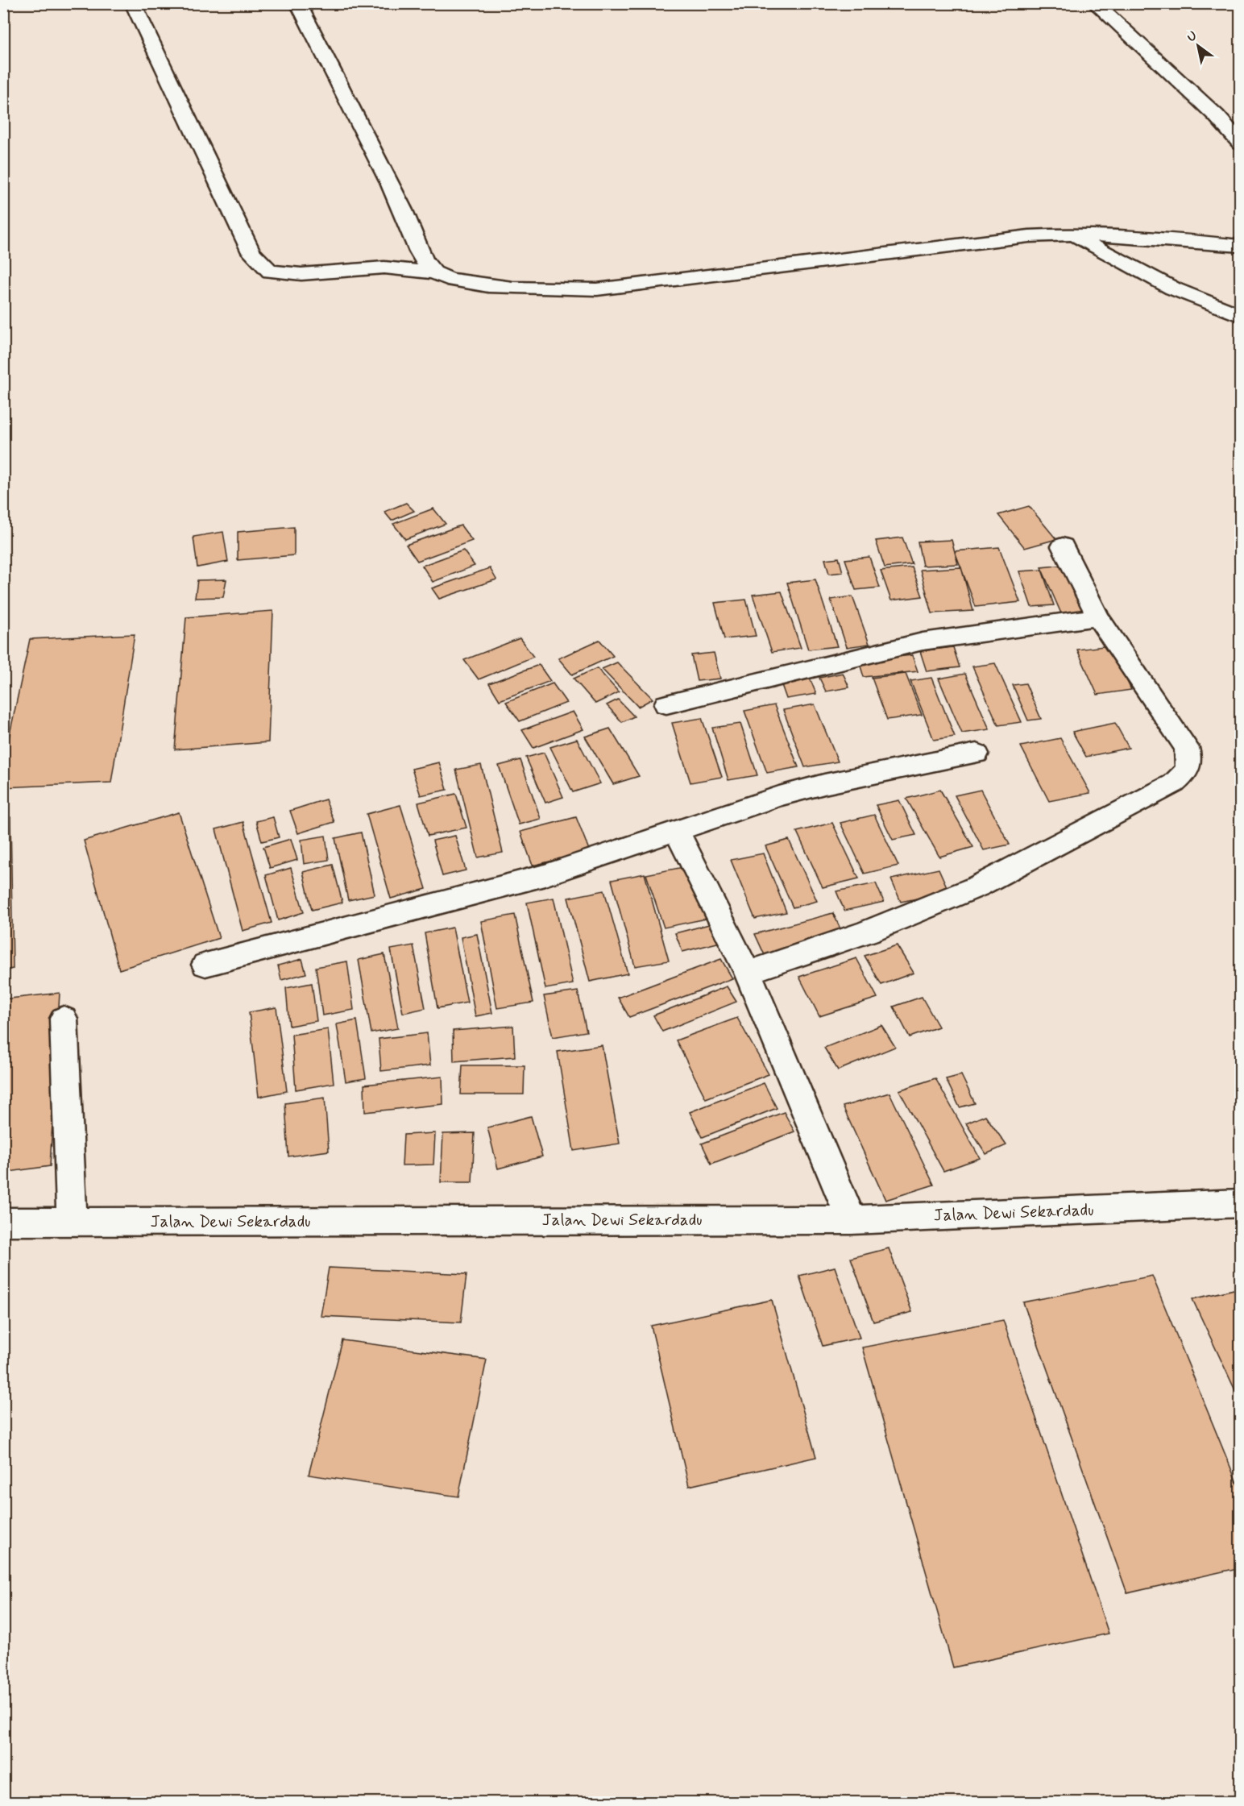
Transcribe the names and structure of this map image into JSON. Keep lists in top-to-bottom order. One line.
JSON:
{"streets":{"street":["Jalan Dewi Sekardadu"]},"north":"top left"}
